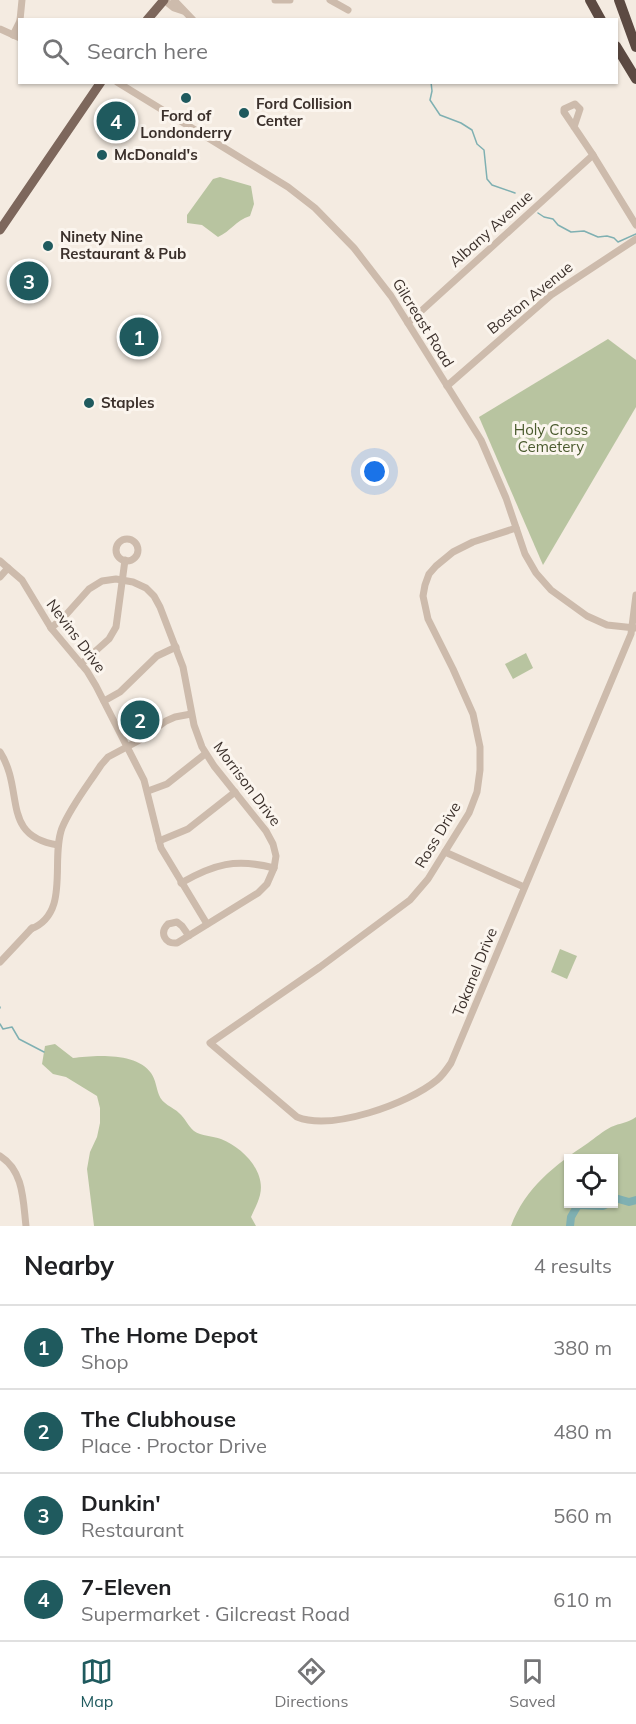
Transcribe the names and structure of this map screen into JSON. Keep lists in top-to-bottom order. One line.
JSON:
{"streets":{"street":["Albany Avenue","Boston Avenue","Gilcreast Road","Nevins Drive","Morrison Drive","Ross Drive","Tokanel Drive"]},"crossings":[["Albany Avenue","Gilcreast Road"],["Boston Avenue","Gilcreast Road"],["Gilcreast Road","Ross Drive"],["Gilcreast Road","Tokanel Drive"],["Ross Drive","Tokanel Drive"]],"parks":["Holy Cross Cemetery"],"places":["Ford of Londonderry","Ford Collision Center","McDonald's","Ninety Nine Restaurant & Pub","Staples"],"page":{"search":"Search here","pins":["4","3","1","2"],"heading":["Nearby","4 results"],"list":[{"mark":"1","name":"The Home Depot","note":"Shop","value":"380 m"},{"mark":"2","name":"The Clubhouse","note":"Place · Proctor Drive","value":"480 m"},{"mark":"3","name":"Dunkin'","note":"Restaurant","value":"560 m"},{"mark":"4","name":"7-Eleven","note":"Supermarket · Gilcreast Road","value":"610 m"}],"nav":["Map","Directions","Saved"]}}
